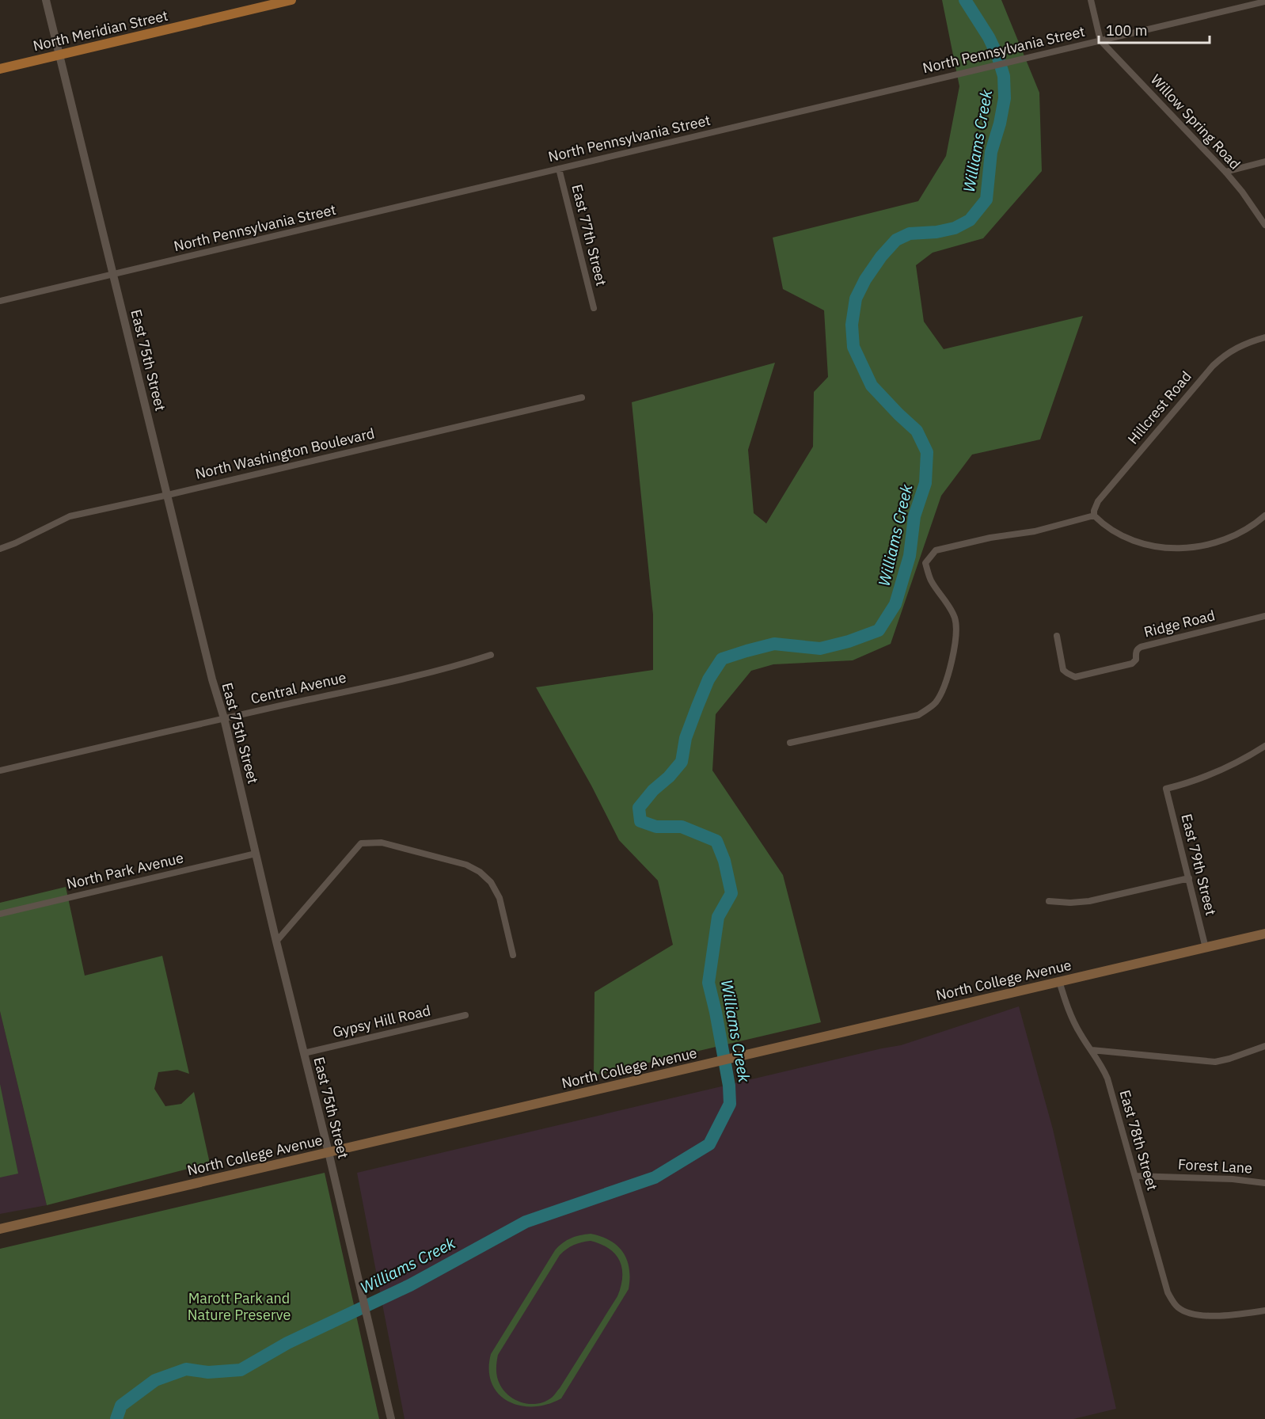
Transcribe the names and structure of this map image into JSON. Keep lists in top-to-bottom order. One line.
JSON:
{"streets":{"main road":["North Meridian Street","North College Avenue"],"street":["North Pennsylvania Street","Willow Spring Road","East 77th Street","East 75th Street","Hillcrest Road","North Washington Boulevard","Ridge Road","Central Avenue","East 79th Street","North Park Avenue","Gypsy Hill Road","East 78th Street","Forest Lane"]},"crossings":[["North Meridian Street","East 75th Street"],["North Pennsylvania Street","Willow Spring Road"],["North Pennsylvania Street","East 77th Street"],["North Pennsylvania Street","East 75th Street"],["East 75th Street","North Washington Boulevard"],["East 75th Street","Central Avenue"],["East 75th Street","North Park Avenue"],["East 75th Street","North College Avenue"],["East 75th Street","Gypsy Hill Road"],["East 79th Street","North College Avenue"],["North College Avenue","East 78th Street"],["East 78th Street","Forest Lane"]],"water":["Williams Creek"],"parks":["Marott Park and Nature Preserve"],"scale_bar":"100 m"}
